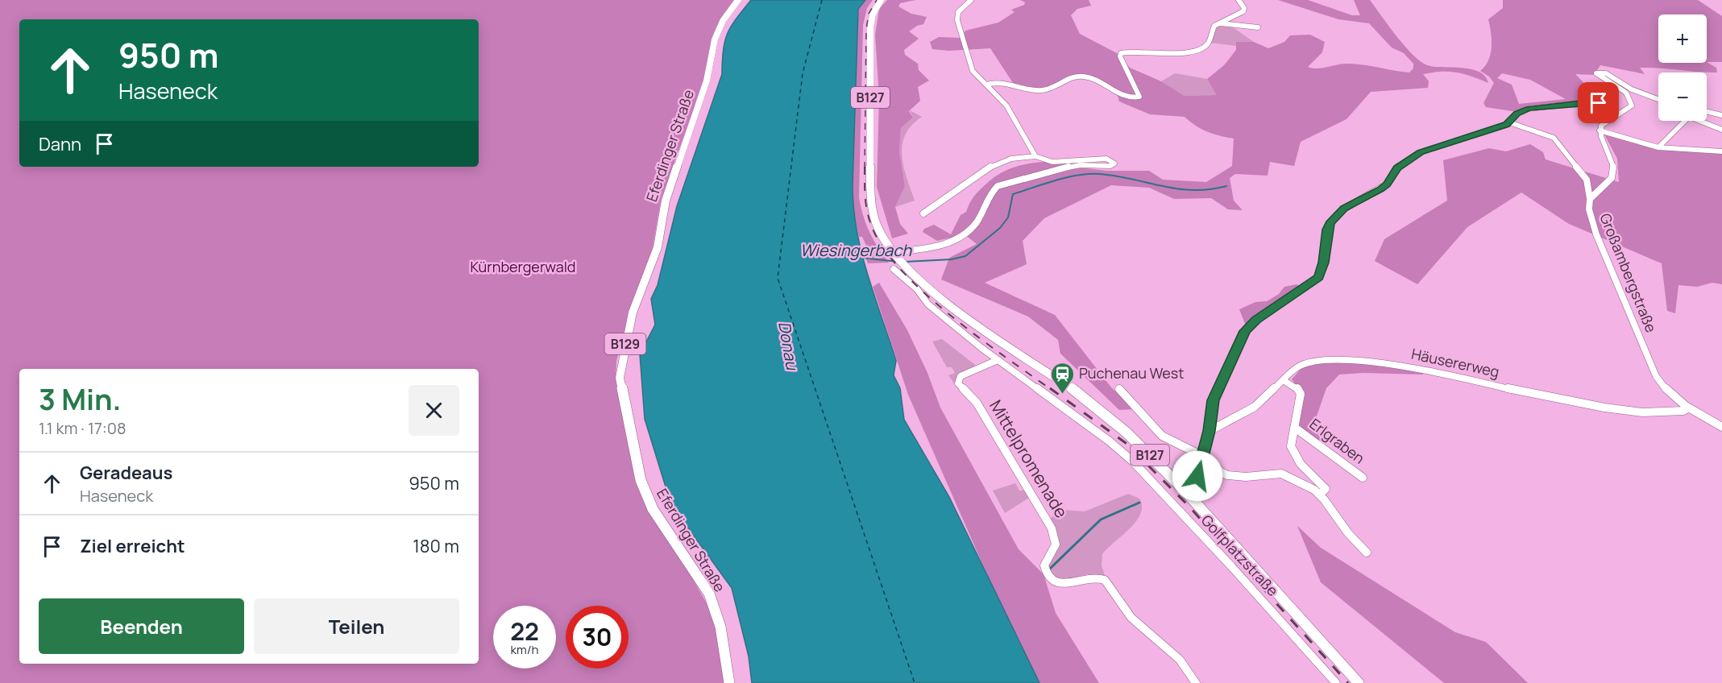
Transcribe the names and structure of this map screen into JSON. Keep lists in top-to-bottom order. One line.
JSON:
{"streets":{"main road":["B127","Eferdinger Straße","B129"],"street":["Großambergstraße","Häusererweg","Erlgraben","Mittelpromenade","Golfplatzstraße"]},"crossings":[["Großambergstraße","Häusererweg"],["Häusererweg","Erlgraben"],["Mittelpromenade","Golfplatzstraße"]],"water":["Wiesingerbach","Donau"],"parks":["Kürnbergerwald"],"places":{"station":["Puchenau West"]},"page":{"map_buttons":["+","−"],"turn":["950 m","Haseneck"],"then":"Dann","heading":["3 Min.","1.1 km · 17:08"],"list":[{"name":"Geradeaus","note":"Haseneck","value":"950 m"},{"name":"Ziel erreicht","value":"180 m"}],"buttons":["Beenden","Teilen"],"speed":"22 km/h","limit":"30"}}
